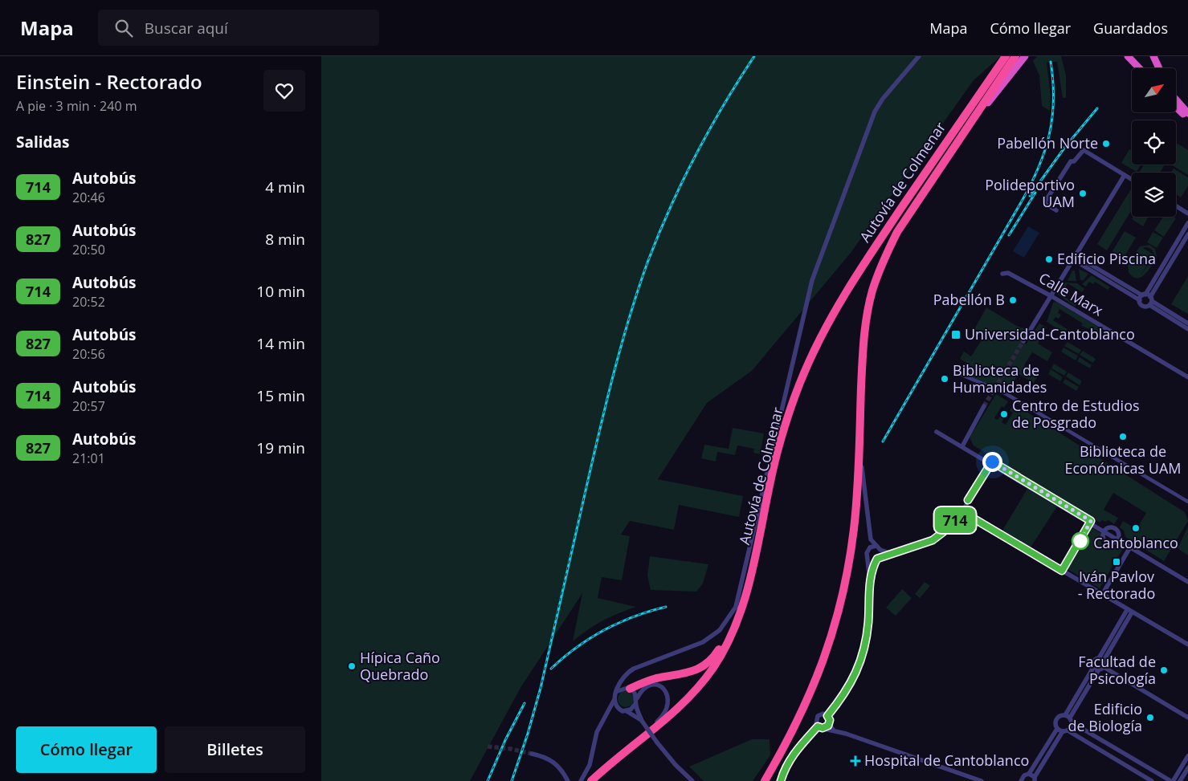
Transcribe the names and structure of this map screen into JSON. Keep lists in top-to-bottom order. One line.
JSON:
{"streets":{"highway":["Autovía de Colmenar"],"street":["Calle Marx"]},"places":{"other":["Pabellón Norte","Polideportivo UAM","Edificio Piscina","Pabellón B","Biblioteca de Humanidades","Centro de Estudios de Posgrado","Biblioteca de Económicas UAM","Cantoblanco","Hípica Caño Quebrado","Facultad de Psicología","Edificio de Biología"],"transit":["Universidad-Cantoblanco","Iván Pavlov - Rectorado"],"health":["Hospital de Cantoblanco"]},"lines":["bus line 714"],"north":"top right","page":{"header":"Mapa","search":"Buscar aquí","nav":["Mapa","Cómo llegar","Guardados"],"heading":[["Einstein - Rectorado","A pie · 3 min · 240 m"],"Salidas"],"on_map":"714","list":[{"mark":"714","name":"Autobús","note":"20:46","value":"4 min"},{"mark":"827","name":"Autobús","note":"20:50","value":"8 min"},{"mark":"714","name":"Autobús","note":"20:52","value":"10 min"},{"mark":"827","name":"Autobús","note":"20:56","value":"14 min"},{"mark":"714","name":"Autobús","note":"20:57","value":"15 min"},{"mark":"827","name":"Autobús","note":"21:01","value":"19 min"}],"buttons":["Cómo llegar","Billetes"]}}
